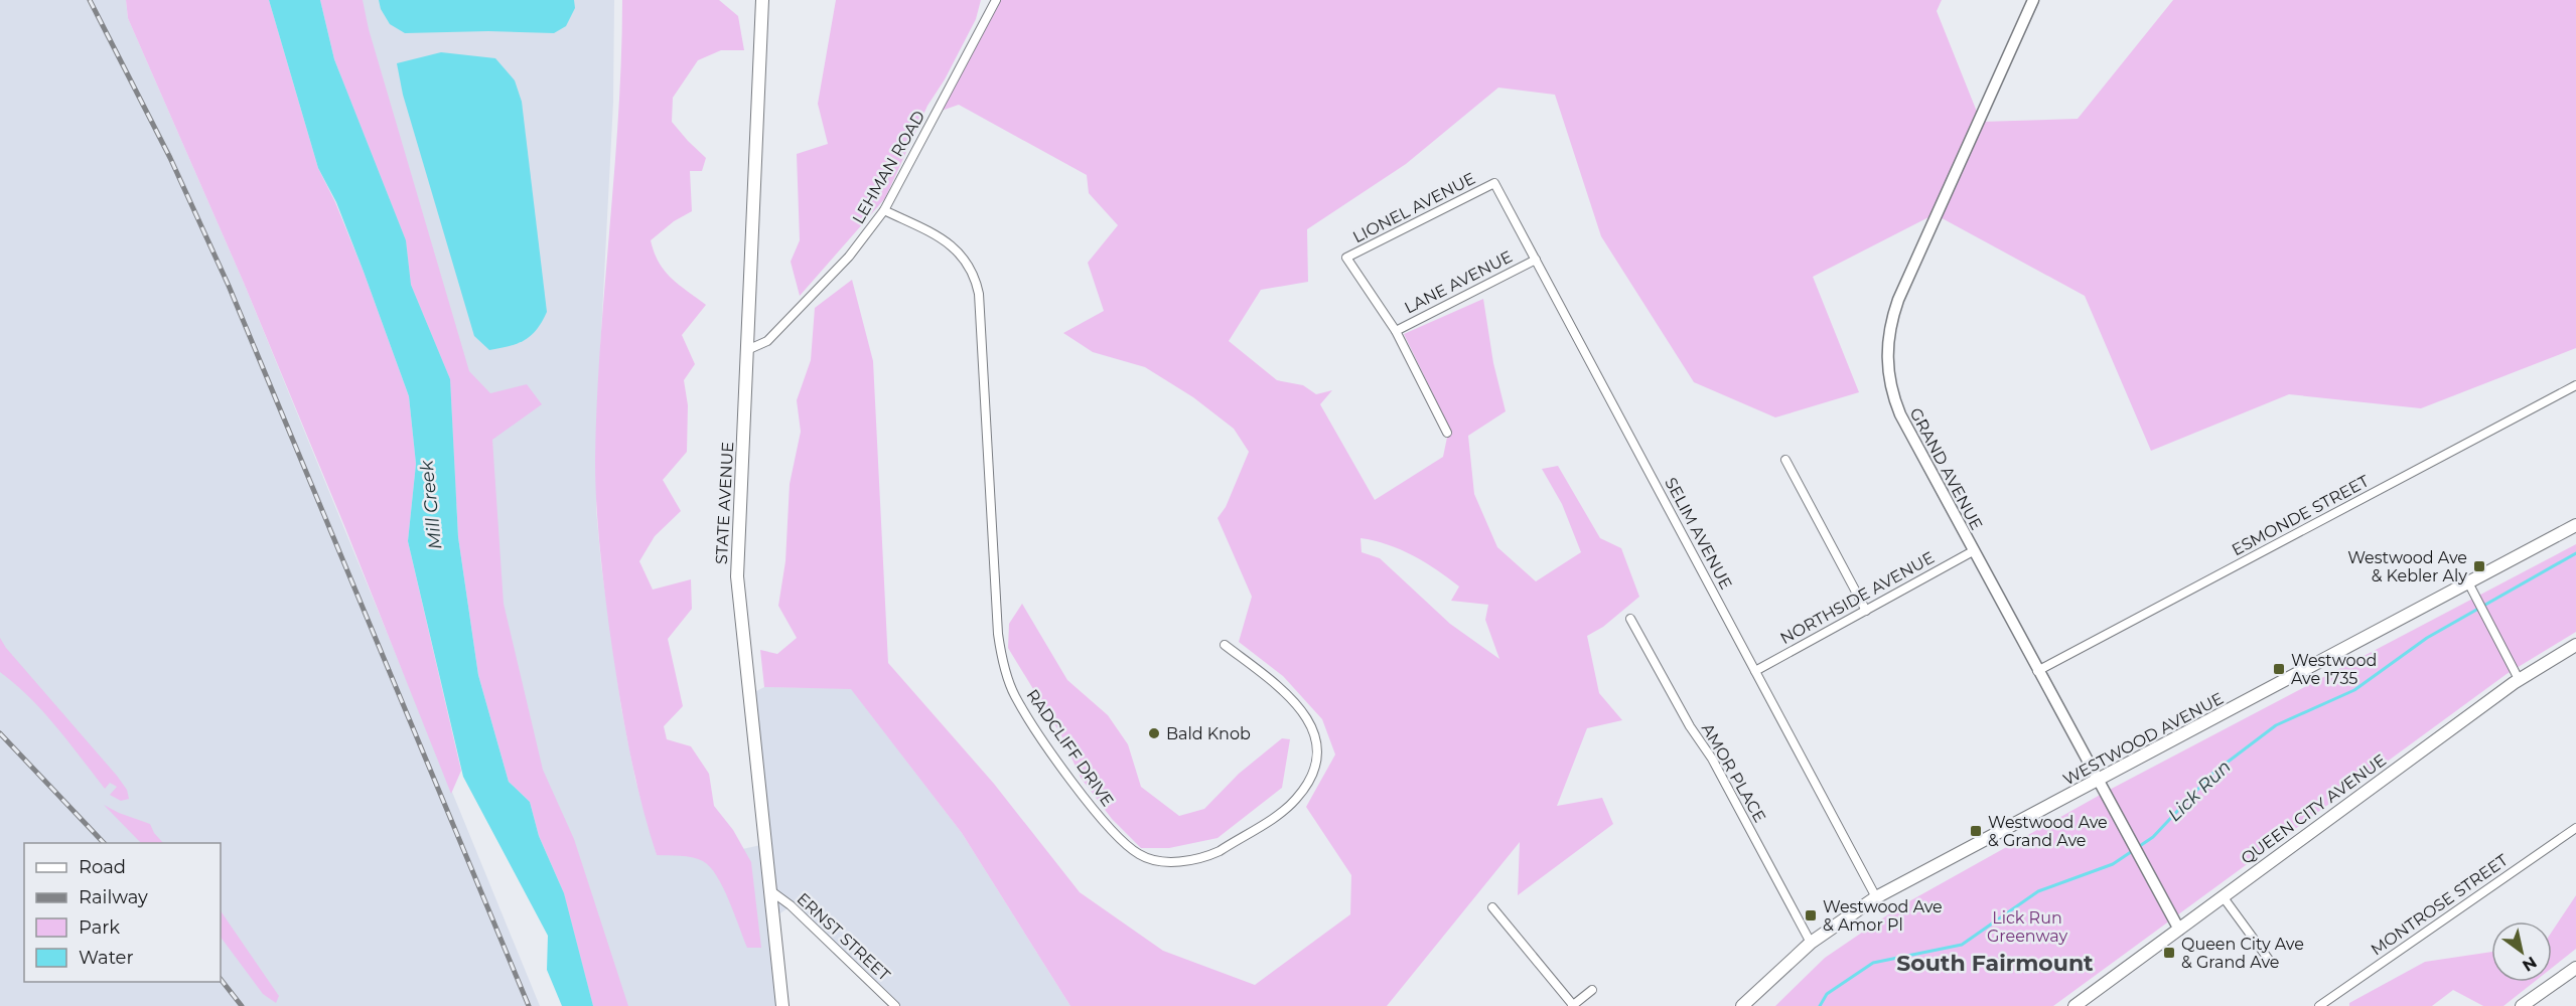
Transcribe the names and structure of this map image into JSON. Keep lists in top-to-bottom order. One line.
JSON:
{"streets":{"main road":["STATE AVENUE","WESTWOOD AVENUE","QUEEN CITY AVENUE"],"street":["LEHMAN ROAD","LIONEL AVENUE","LANE AVENUE","GRAND AVENUE","ESMONDE STREET","SELIM AVENUE","NORTHSIDE AVENUE","RADCLIFF DRIVE","AMOR PLACE","MONTROSE STREET","ERNST STREET"]},"crossings":[["LEHMAN ROAD","STATE AVENUE"],["LEHMAN ROAD","RADCLIFF DRIVE"],["LIONEL AVENUE","LANE AVENUE"],["LIONEL AVENUE","SELIM AVENUE"],["LANE AVENUE","SELIM AVENUE"],["GRAND AVENUE","ESMONDE STREET"],["GRAND AVENUE","NORTHSIDE AVENUE"],["GRAND AVENUE","WESTWOOD AVENUE"],["GRAND AVENUE","QUEEN CITY AVENUE"],["STATE AVENUE","ERNST STREET"],["SELIM AVENUE","NORTHSIDE AVENUE"],["SELIM AVENUE","WESTWOOD AVENUE"],["WESTWOOD AVENUE","AMOR PLACE"]],"districts":["South Fairmount"],"water":["Mill Creek","Lick Run"],"parks":["Lick Run Greenway"],"places":{"transit":["Westwood Ave & Kebler Aly","Westwood Ave 1735","Westwood Ave & Grand Ave","Westwood Ave & Amor Pl","Queen City Ave & Grand Ave"],"other":["Bald Knob"]},"legend":["Road","Railway","Park","Water"],"north":"bottom right"}
